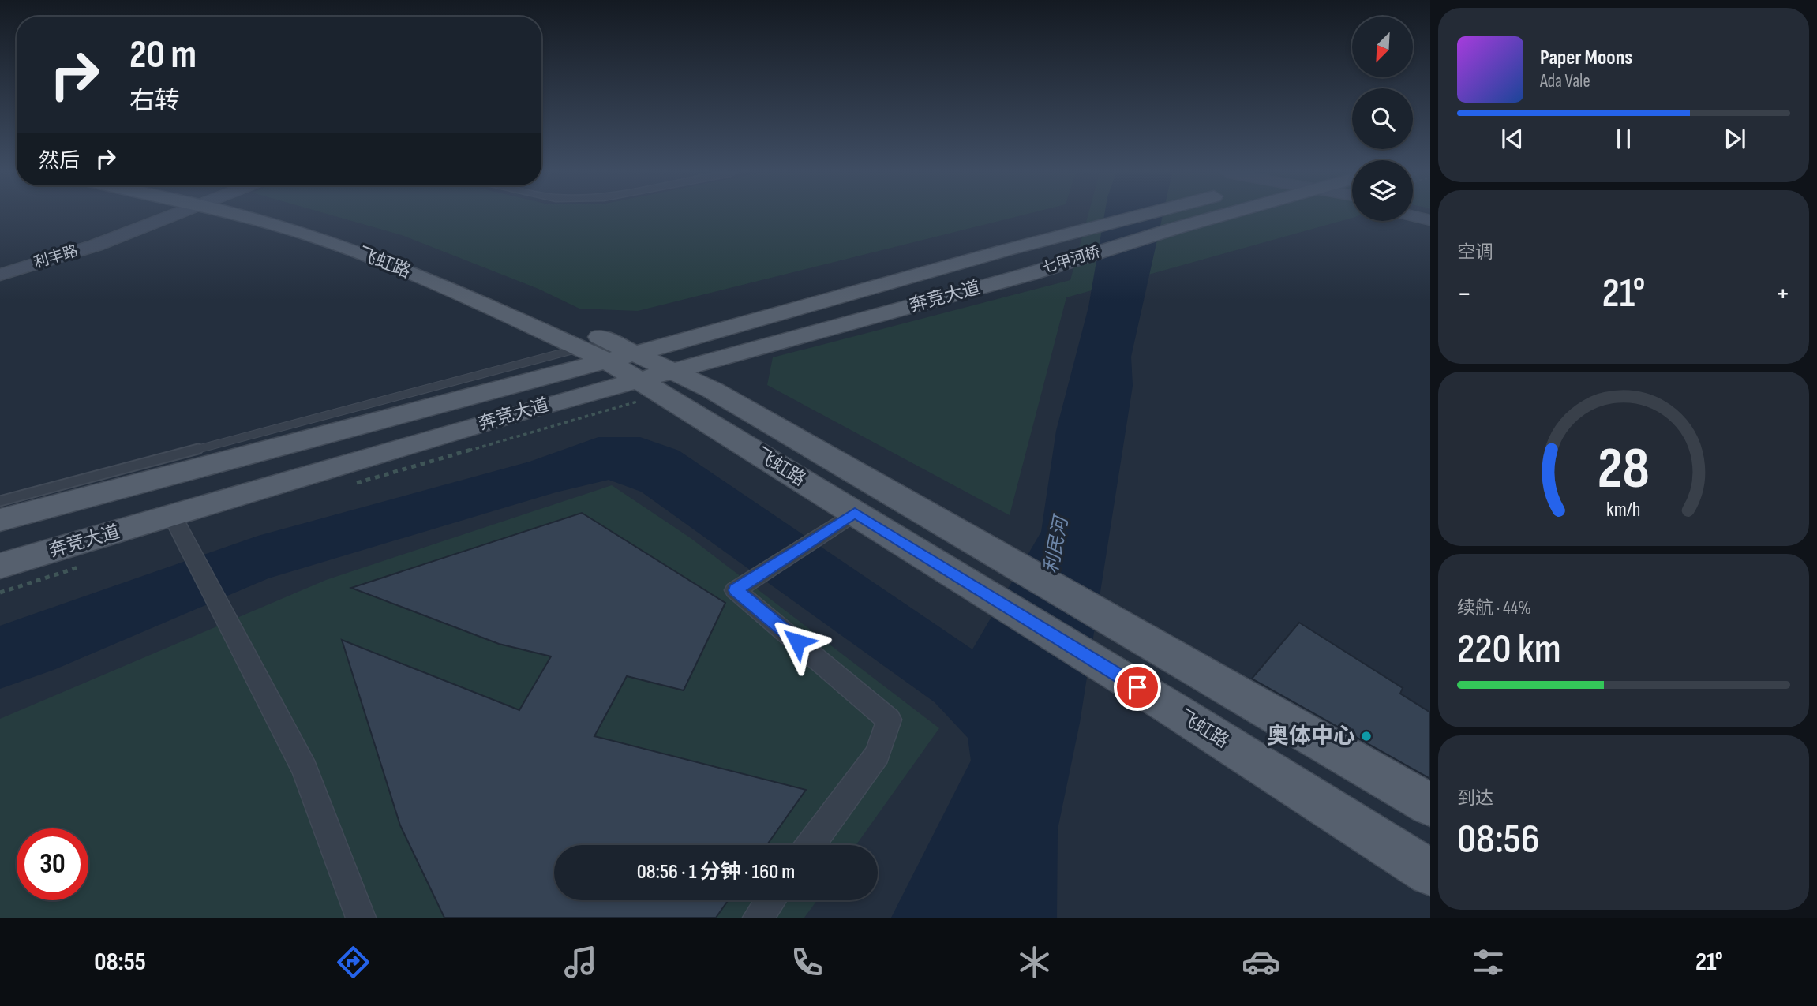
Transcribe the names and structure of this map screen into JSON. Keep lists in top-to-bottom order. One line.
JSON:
{"streets":{"main road":["七甲河桥","飞虹路","奔竞大道"],"street":["利丰路"]},"crossings":[["七甲河桥","奔竞大道"],["飞虹路","奔竞大道"]],"water":["利民河"],"places":["奥体中心"],"north":"bottom left","page":{"turn":["20 m","右转"],"song":["Paper Moons","Ada Vale"],"then":"然后","tile":["空调",["续航 · 44%","220 km"],["到达","08:56"]],"heat":["−","21°","+"],"limit":"30","trip":"08:56 · 1 分钟 · 160 m","tabs":["08:55","21°"],"gauge":["28","km/h"]}}
